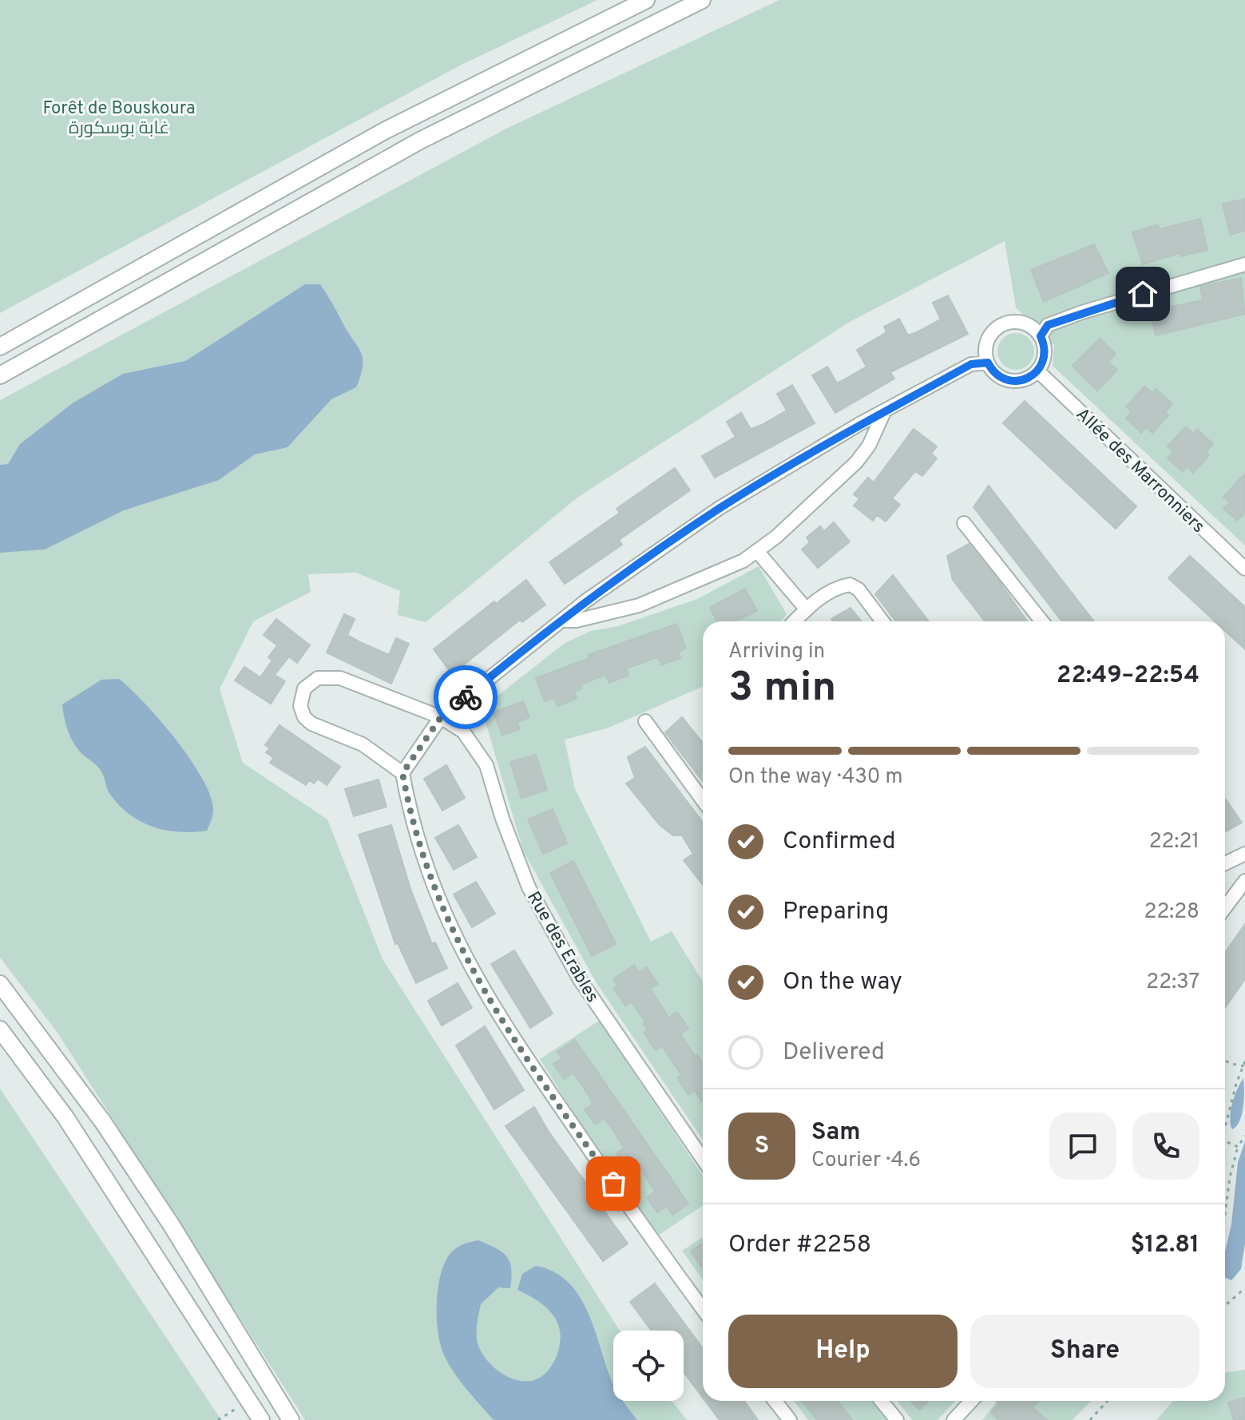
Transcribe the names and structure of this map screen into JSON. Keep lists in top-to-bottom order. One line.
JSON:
{"streets":{"street":["Allée des Marronniers","Rue des Erables"]},"parks":["Forêt de Bouskoura غابة بوسكورة"],"page":{"heading":["3 min","Arriving in","22:49–22:54"],"panel":["Sam","Courier · 4.6","Order #2258","$12.81"],"bar":"On the way · 430 m","list":[["Confirmed","22:21"],["Preparing","22:28"],["On the way","22:37"],"Delivered"],"round":"S","buttons":["Help","Share"]}}
